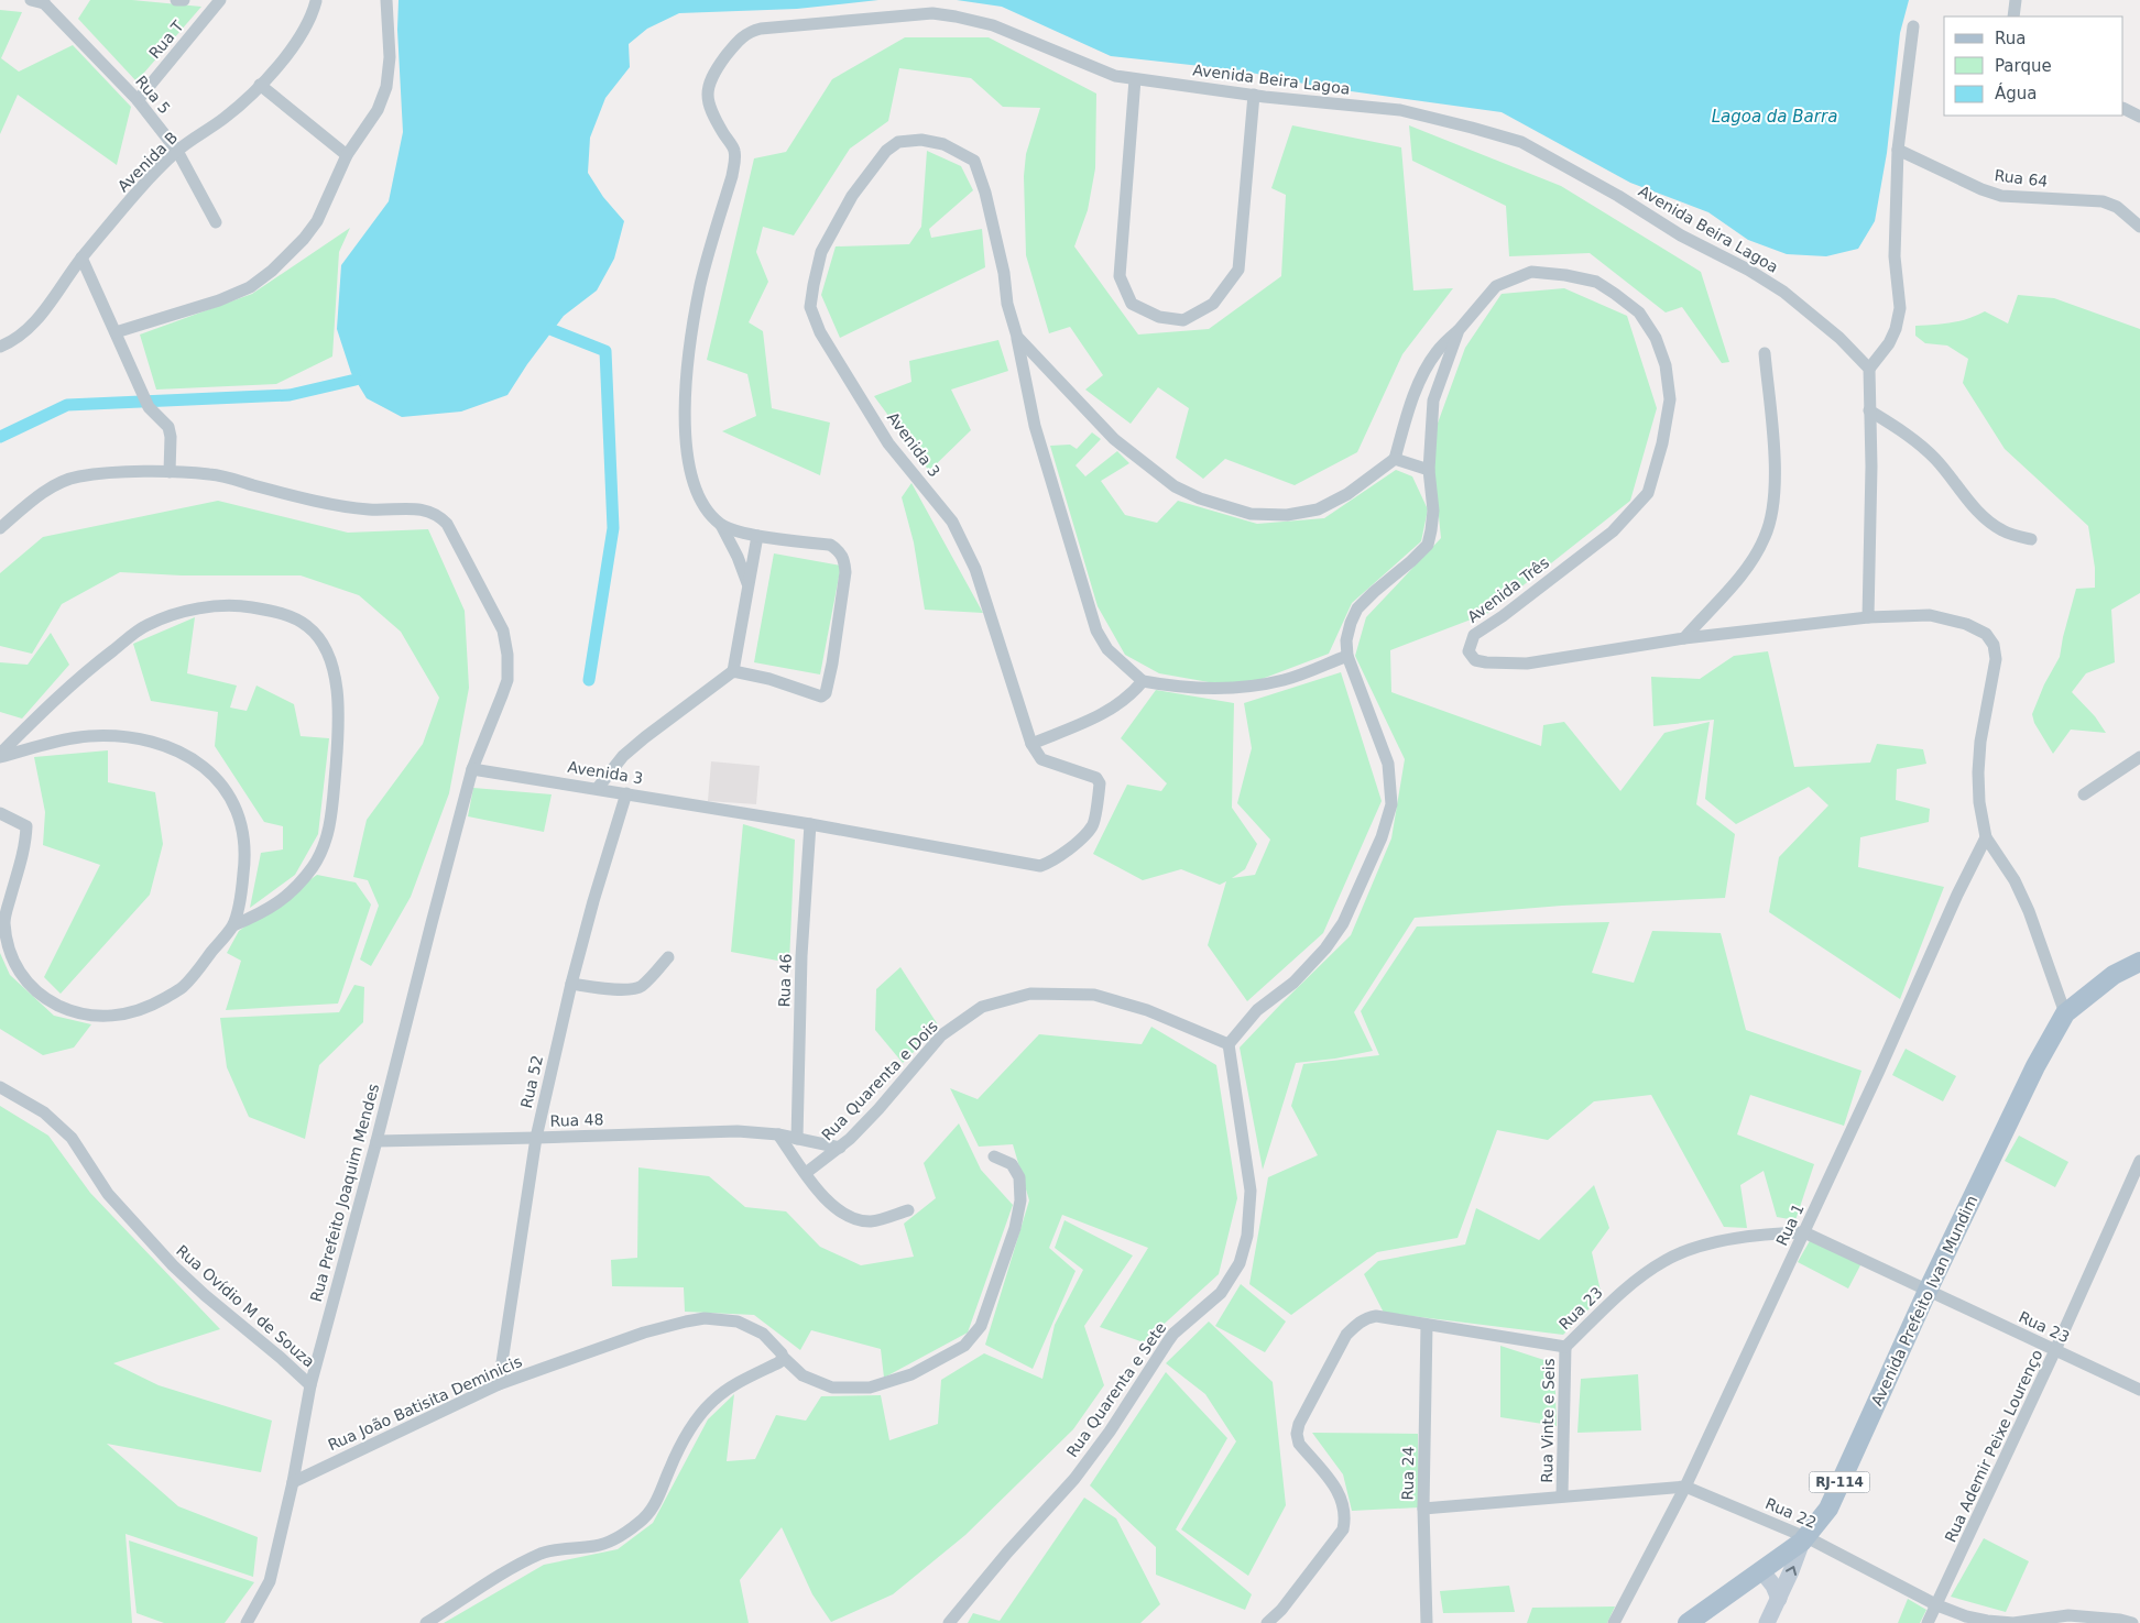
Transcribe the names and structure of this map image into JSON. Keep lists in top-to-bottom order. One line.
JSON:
{"streets":{"main road":["Avenida Prefeito Ivan Mundim","RJ-114"],"street":["Rua T","Avenida Beira Lagoa","Rua 5","Avenida B","Rua 64","Avenida 3","Avenida Três","Rua 46","Rua Quarenta e Dois","Rua 52","Rua 48","Rua Prefeito Joaquim Mendes","Rua 1","Rua Ovídio M de Souza","Rua 23","Rua Quarenta e Sete","Rua João Batisita Deminicis","Rua Vinte e Seis","Rua Ademir Peixe Lourenço","Rua 24","Rua 22"]},"crossings":[["Rua T","Rua 5"],["Rua 5","Avenida B"],["Avenida 3","Rua 46"],["Avenida 3","Rua 52"],["Avenida 3","Rua Prefeito Joaquim Mendes"],["Rua 46","Rua 48"],["Rua Quarenta e Dois","Rua 48"],["Rua Quarenta e Dois","Rua Quarenta e Sete"],["Rua 52","Rua 48"],["Rua 52","Rua João Batisita Deminicis"],["Rua 48","Rua Prefeito Joaquim Mendes"],["Rua Prefeito Joaquim Mendes","Rua Ovídio M de Souza"],["Rua Prefeito Joaquim Mendes","Rua João Batisita Deminicis"],["Rua 1","Rua 23"],["Rua 1","Rua 22"],["Avenida Prefeito Ivan Mundim","Rua 23"],["Avenida Prefeito Ivan Mundim","Rua 22"],["Rua 23","Rua Vinte e Seis"],["Rua 23","Rua Ademir Peixe Lourenço"],["Rua 23","Rua 24"],["Rua Vinte e Seis","Rua 22"],["Rua Ademir Peixe Lourenço","Rua 22"],["Rua 24","Rua 22"]],"water":["Lagoa da Barra"],"legend":["Rua","Parque","Água"]}
